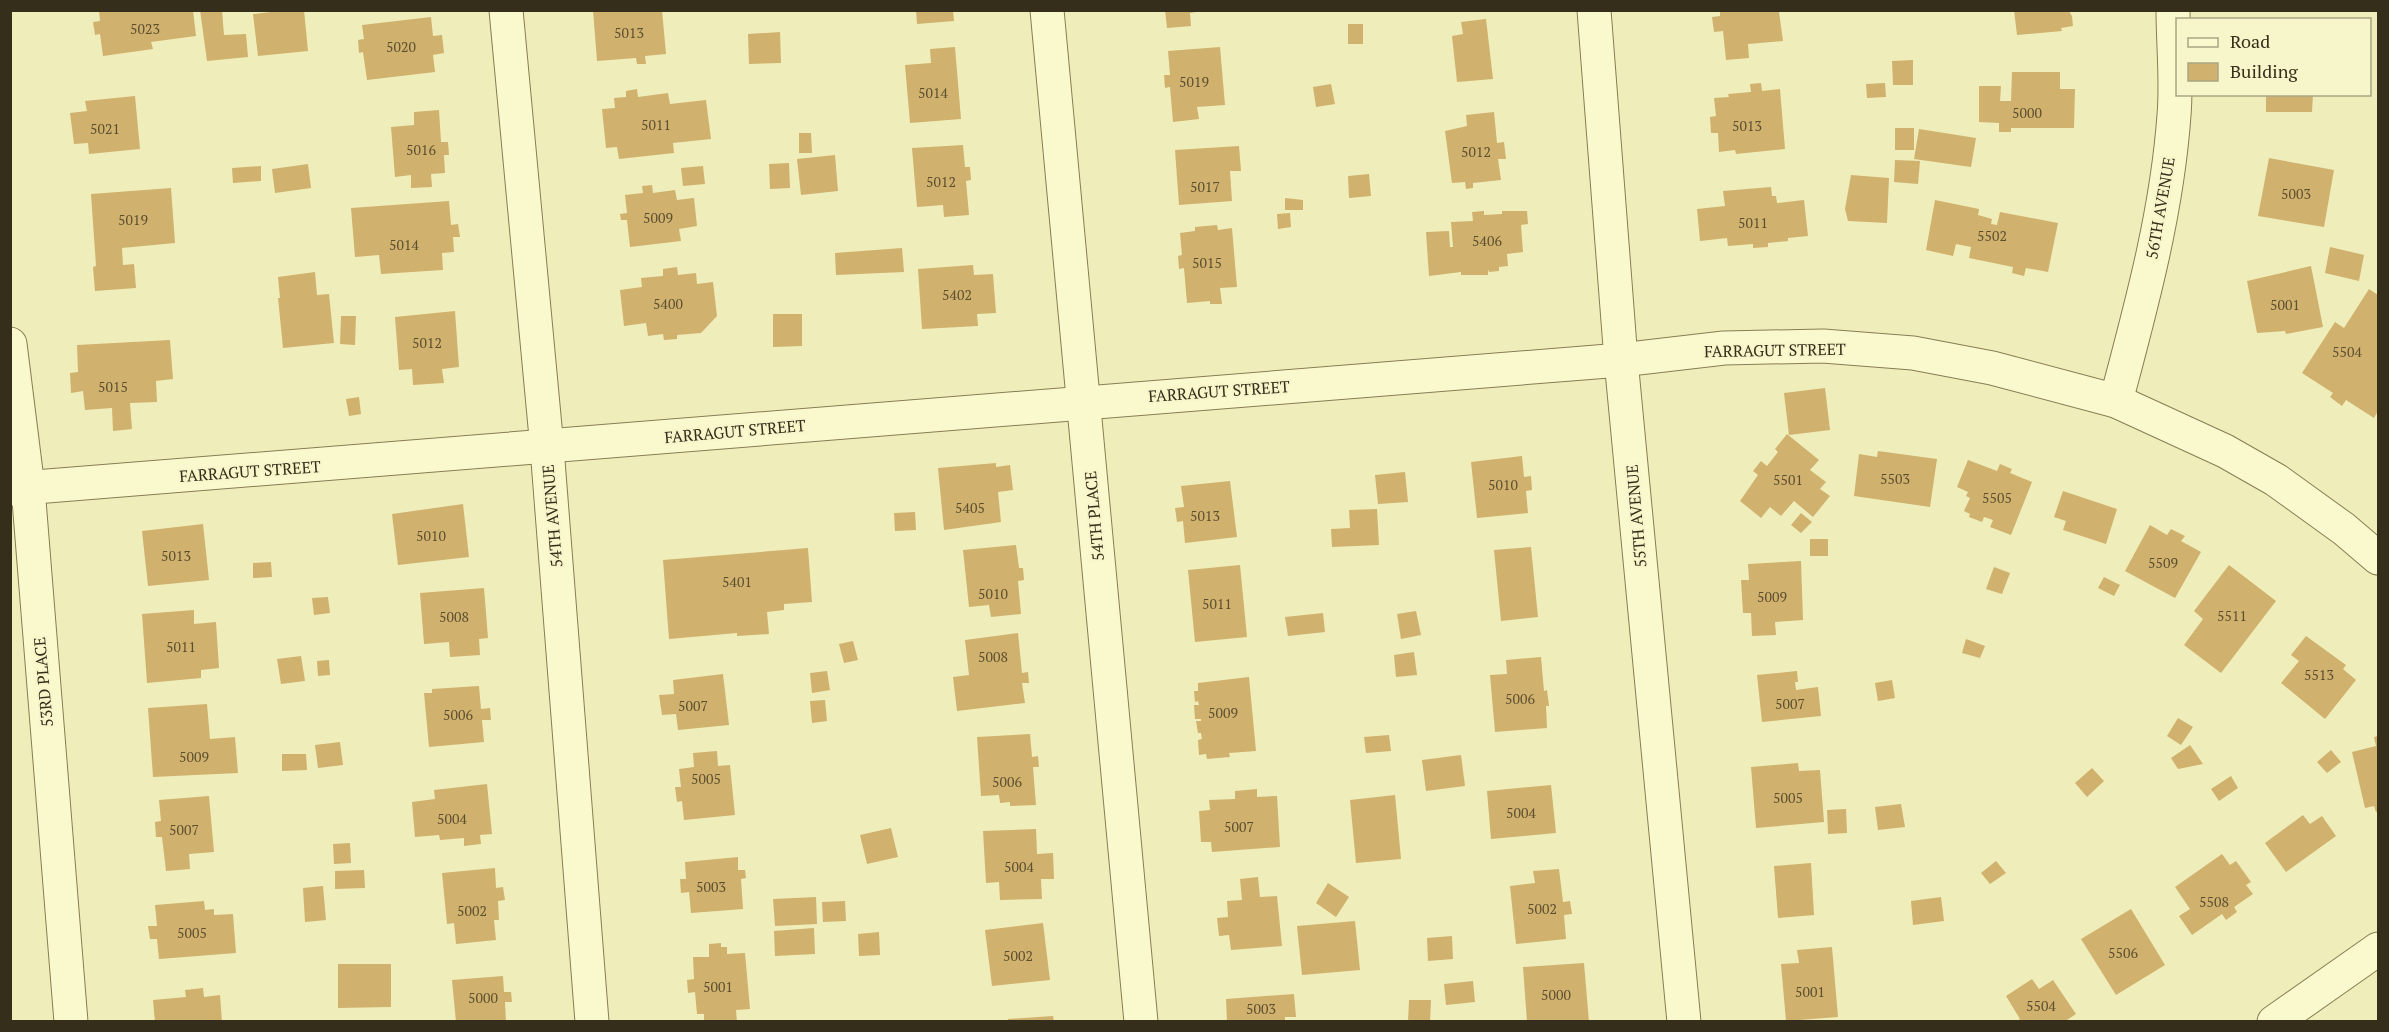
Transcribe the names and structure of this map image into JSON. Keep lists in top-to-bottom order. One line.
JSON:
{"streets":{"street":["56TH AVENUE","FARRAGUT STREET","54TH AVENUE","54TH PLACE","55TH AVENUE","53RD PLACE"]},"crossings":[["56TH AVENUE","FARRAGUT STREET"],["FARRAGUT STREET","54TH AVENUE"],["FARRAGUT STREET","54TH PLACE"],["FARRAGUT STREET","55TH AVENUE"],["FARRAGUT STREET","53RD PLACE"]],"house_numbers":["5023","5013","5020","5019","5014","5000","5011","5013","5021","5016","5012","5012","5017","5003","5009","5019","5011","5502","5406","5014","5015","5402","5400","5001","5012","5504","5015","5503","5501","5010","5505","5405","5013","5010","5013","5509","5401","5010","5009","5011","5511","5008","5011","5008","5513","5006","5007","5007","5009","5006","5009","5005","5006","5005","5004","5004","5007","5007","5004","5003","5508","5002","5002","5005","5506","5002","5001","5001","5000","5000","5504","5003"],"legend":["Road","Building"]}
